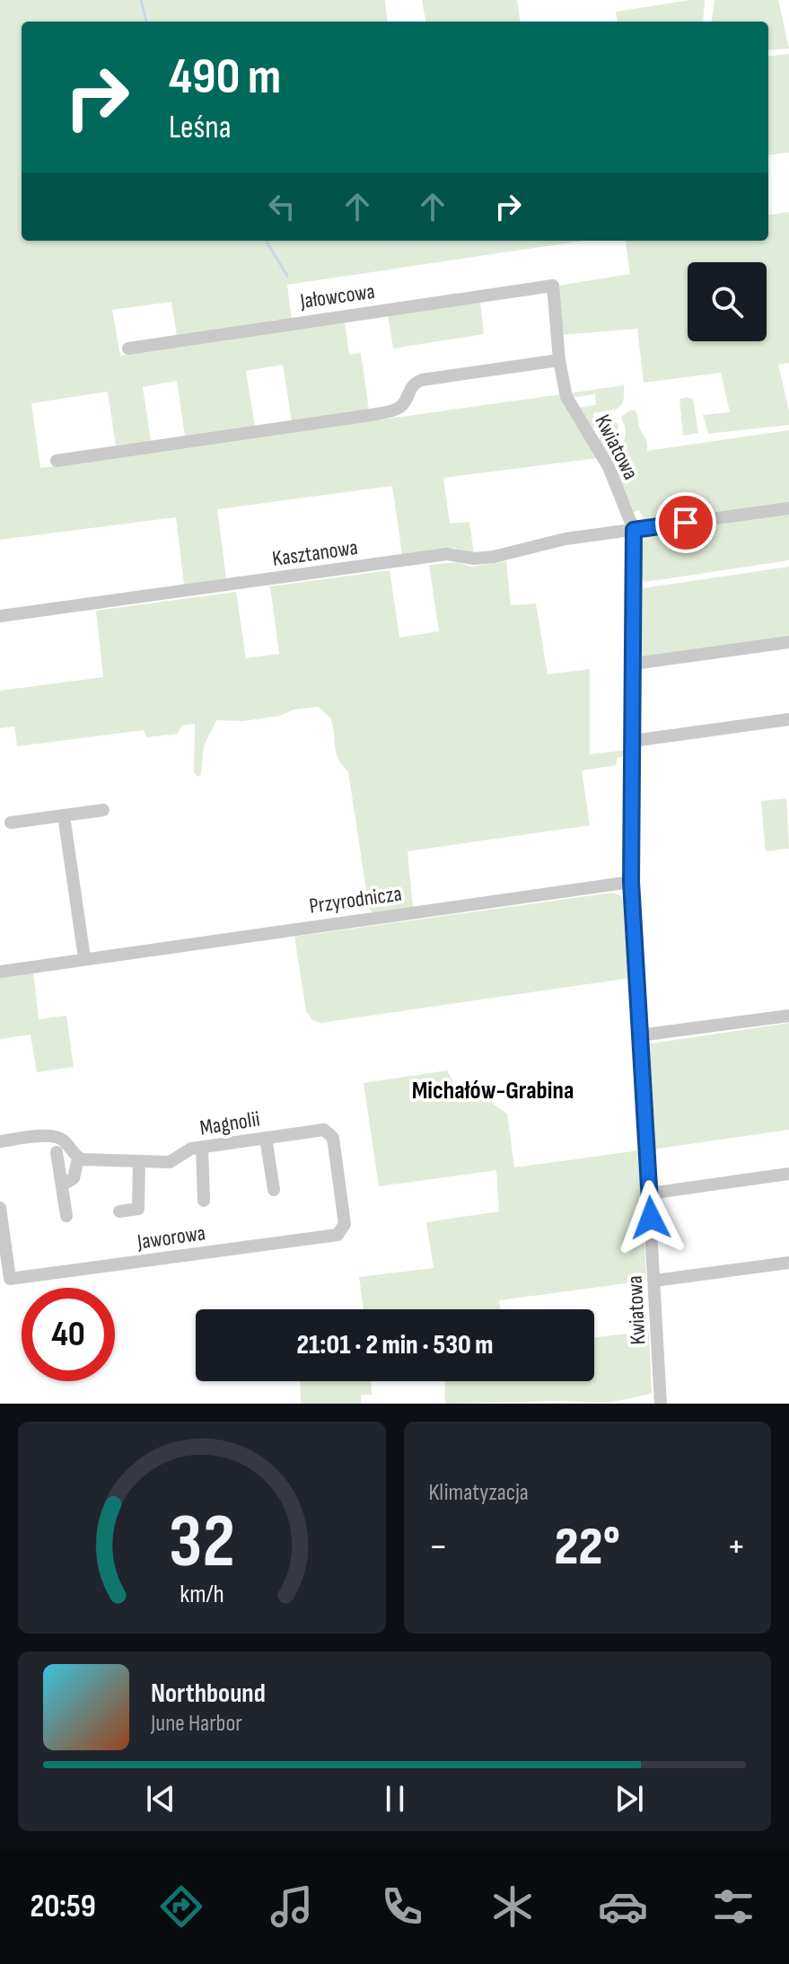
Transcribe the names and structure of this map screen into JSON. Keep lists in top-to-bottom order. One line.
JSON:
{"streets":{"street":["Jałowcowa","Kwiatowa","Kasztanowa","Przyrodnicza","Magnolii","Jaworowa"]},"crossings":[["Jałowcowa","Kwiatowa"],["Kwiatowa","Kasztanowa"],["Kwiatowa","Przyrodnicza"],["Magnolii","Jaworowa"]],"districts":["Michałów-Grabina"],"page":{"turn":["490 m","Leśna"],"limit":"40","trip":"21:01 · 2 min · 530 m","tile":"Klimatyzacja","heat":["−","22°","+"],"song":["Northbound","June Harbor"],"tabs":"20:59","gauge":["32","km/h"]}}
